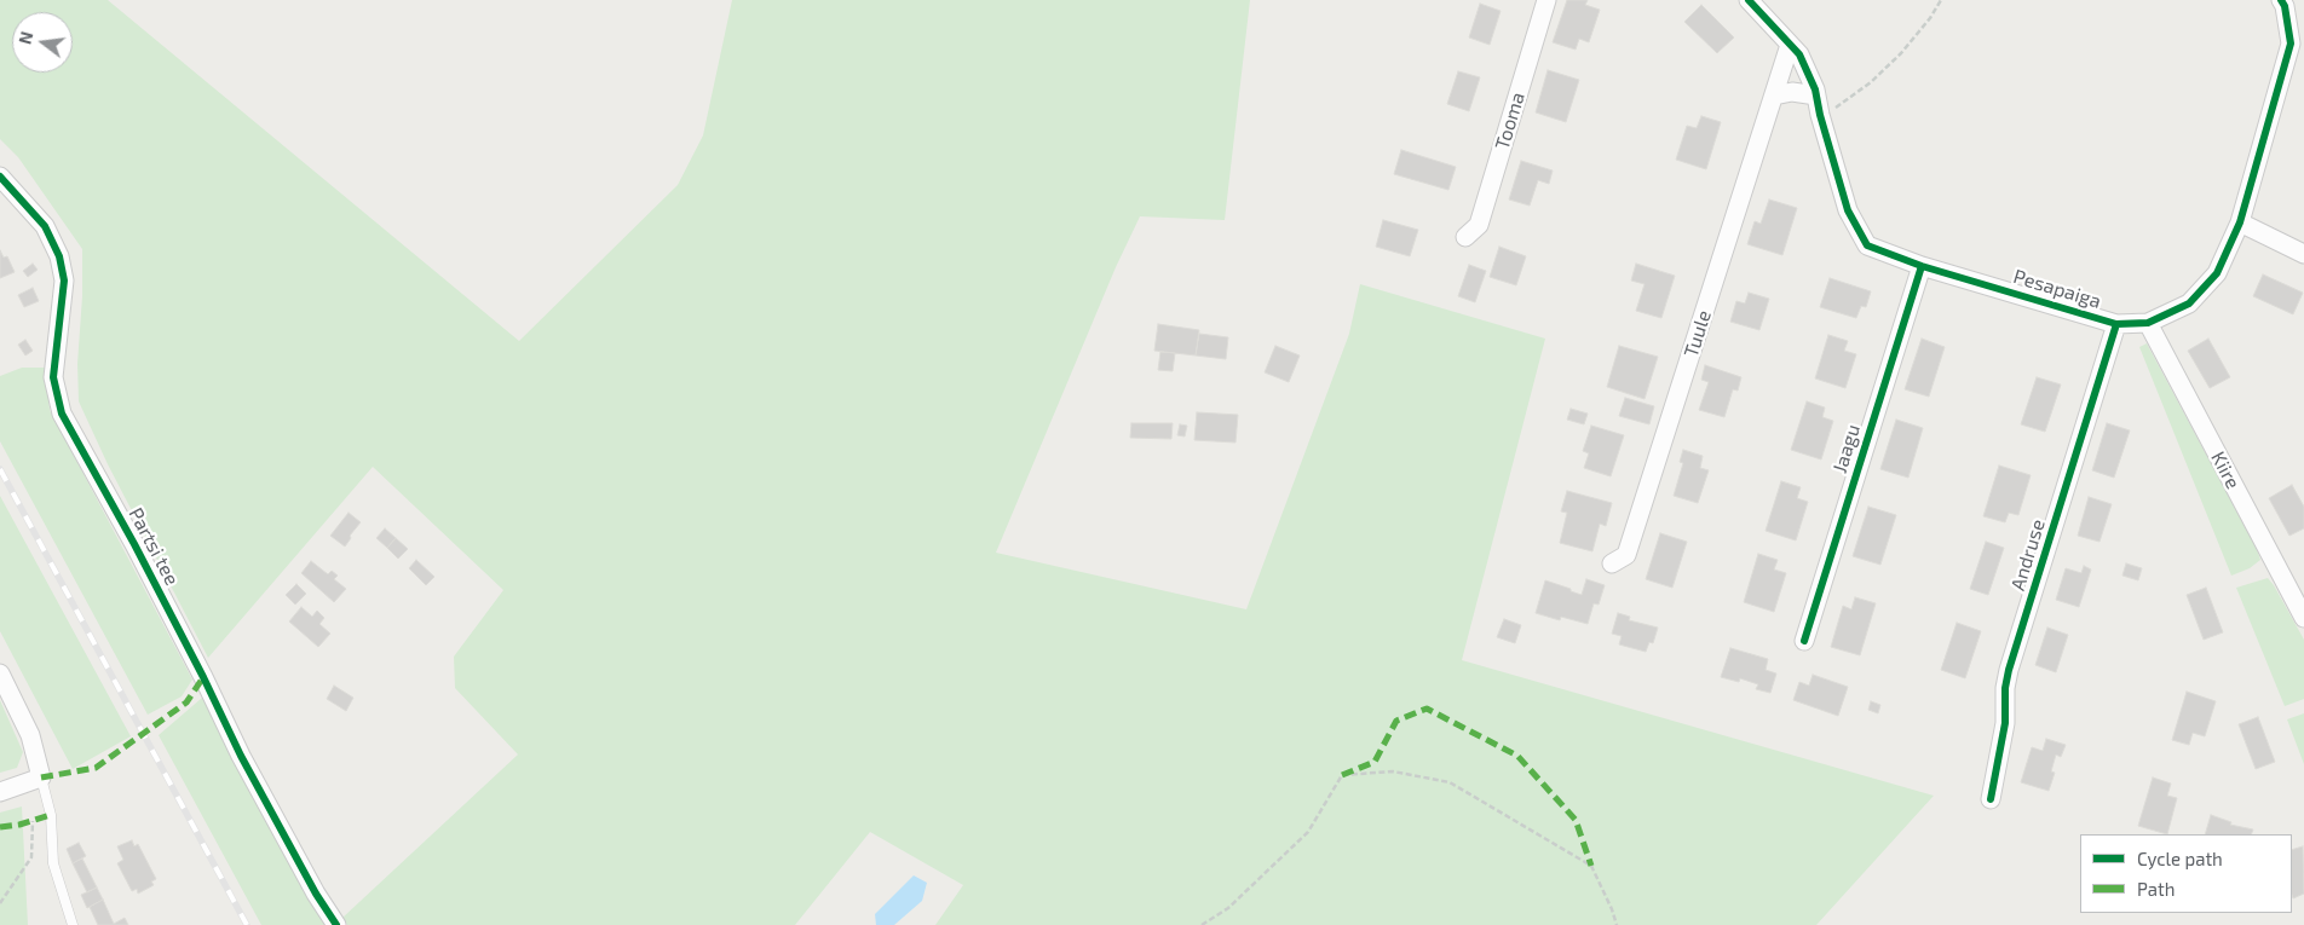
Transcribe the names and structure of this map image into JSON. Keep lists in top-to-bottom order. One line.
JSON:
{"streets":{"street":["Tooma","Pesapaiga","Tuule","Jaagu","Kiire","Partsi tee","Andruse"]},"crossings":[["Pesapaiga","Tuule"],["Pesapaiga","Jaagu"],["Pesapaiga","Kiire"],["Pesapaiga","Andruse"]],"legend":["Cycle path","Path"],"north":"left"}
